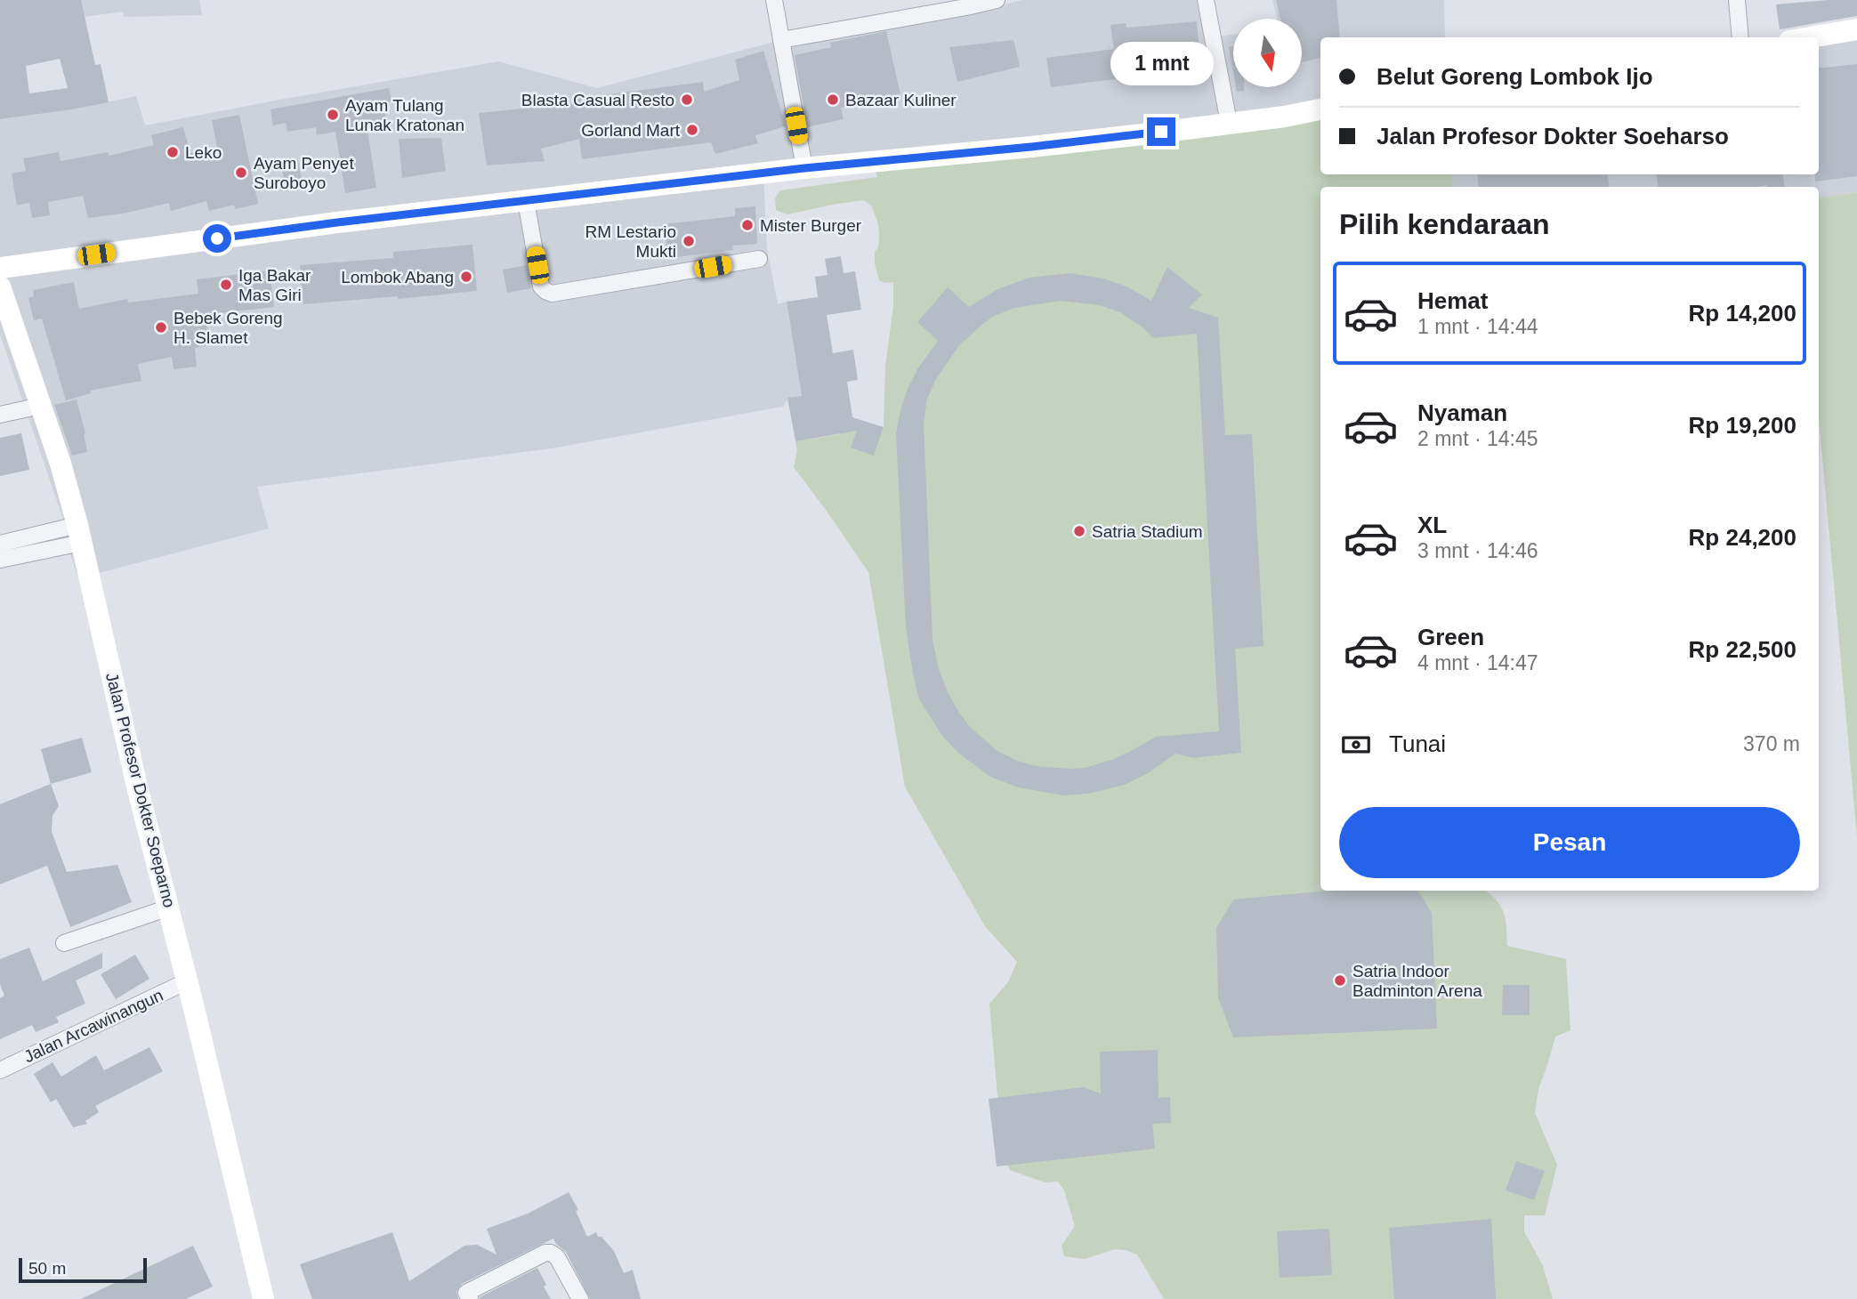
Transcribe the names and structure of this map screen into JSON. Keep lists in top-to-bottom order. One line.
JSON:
{"streets":{"street":["Jalan Profesor Dokter Soeparno","Jalan Arcawinangun"]},"crossings":[["Jalan Profesor Dokter Soeparno","Jalan Arcawinangun"]],"places":["Blasta Casual Resto","Bazaar Kuliner","Ayam Tulang Lunak Kratonan","Gorland Mart","Leko","Ayam Penyet Suroboyo","Mister Burger","RM Lestario Mukti","Lombok Abang","Iga Bakar Mas Giri","Bebek Goreng H. Slamet","Satria Stadium","Satria Indoor Badminton Arena"],"scale_bar":"50 m","north":"bottom","page":{"banner":["Belut Goreng Lombok Ijo","Jalan Profesor Dokter Soeharso"],"bubble":"1 mnt","heading":"Pilih kendaraan","list":[{"name":"Hemat","note":"1 mnt · 14:44","value":"Rp 14,200"},{"name":"Nyaman","note":"2 mnt · 14:45","value":"Rp 19,200"},{"name":"XL","note":"3 mnt · 14:46","value":"Rp 24,200"},{"name":"Green","note":"4 mnt · 14:47","value":"Rp 22,500"}],"pay":["Tunai","370 m"],"buttons":"Pesan","scale":"50 m"}}
